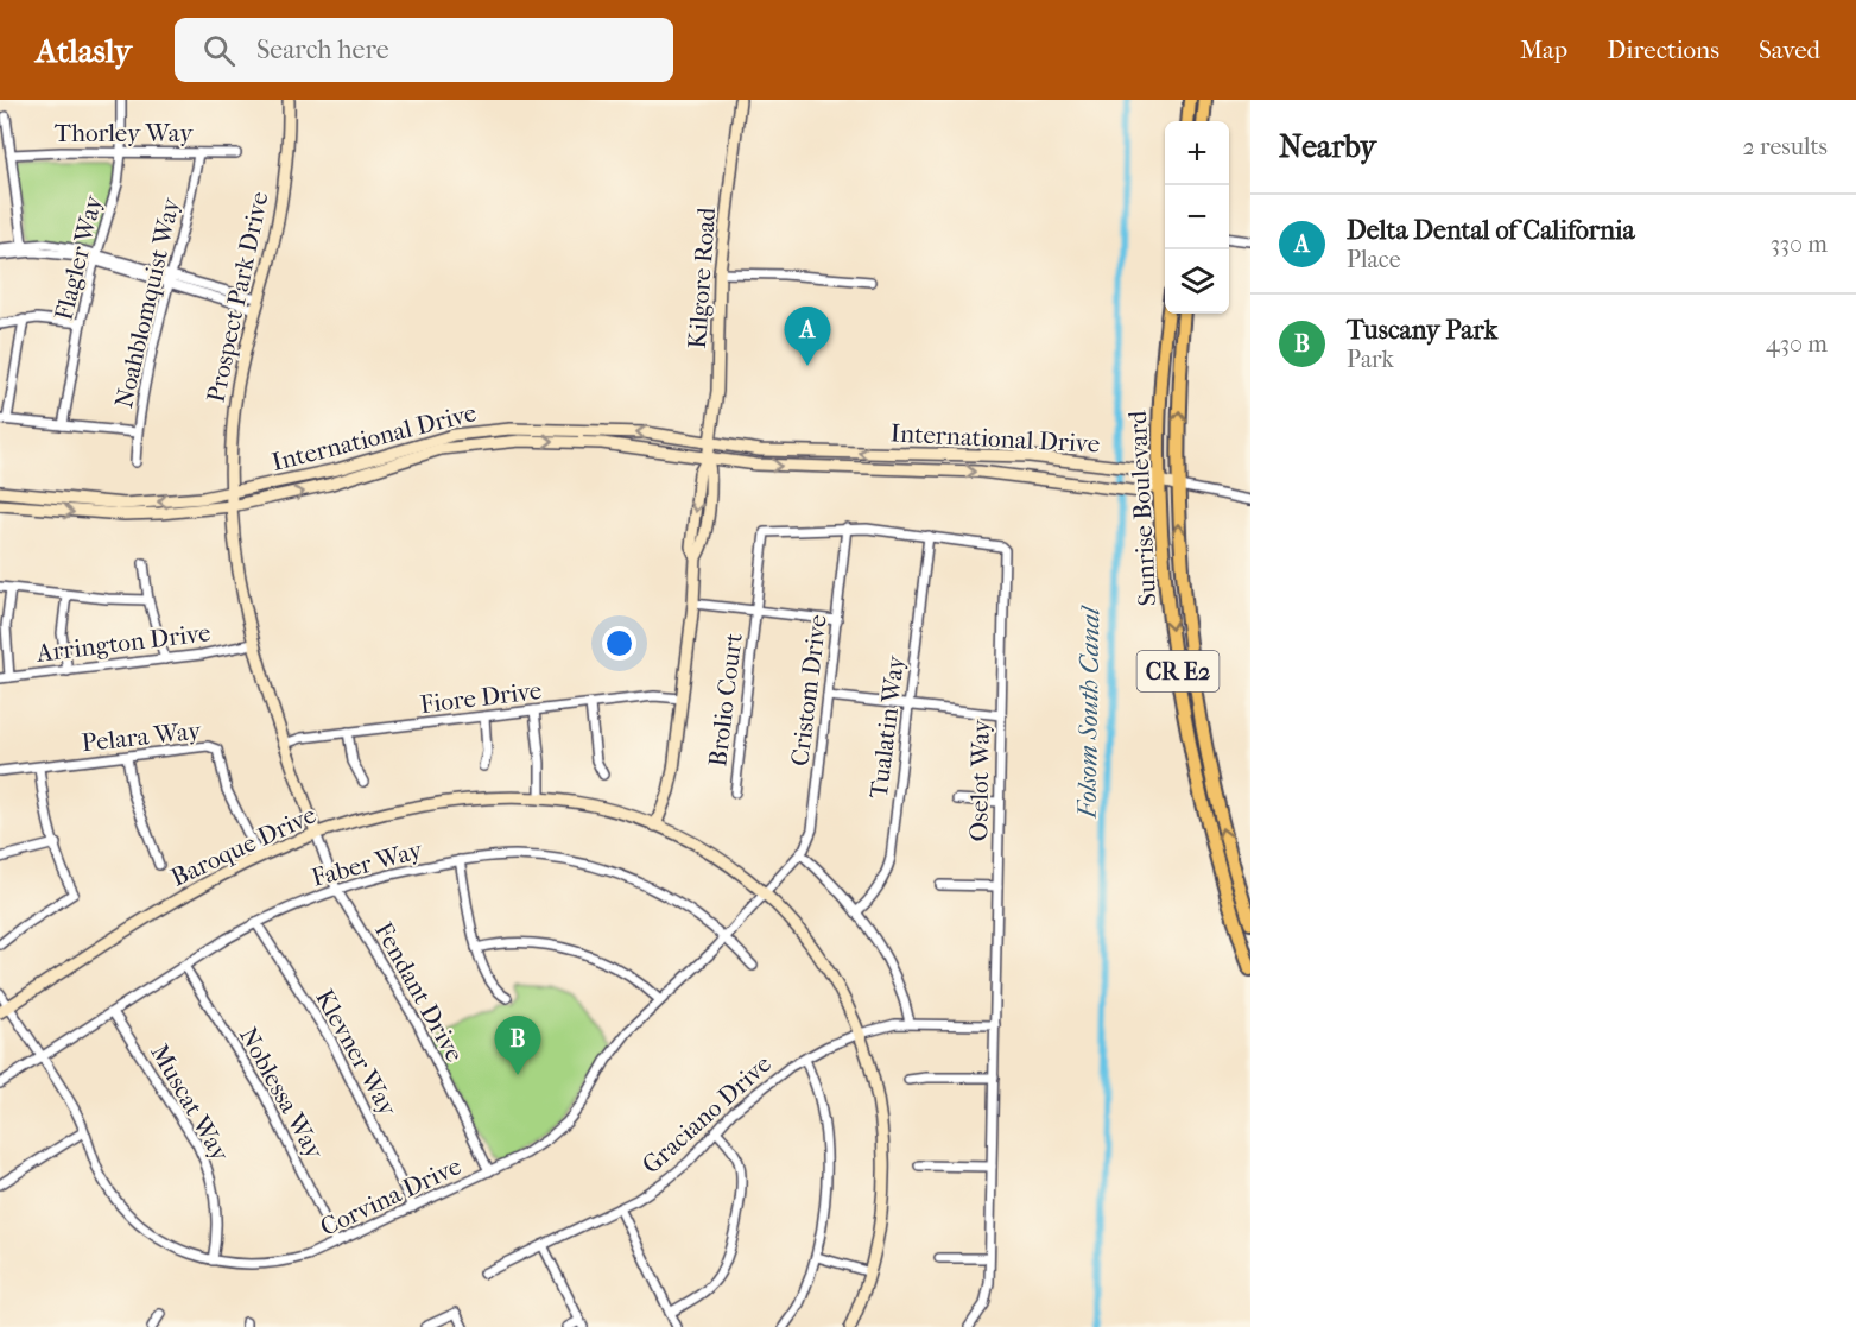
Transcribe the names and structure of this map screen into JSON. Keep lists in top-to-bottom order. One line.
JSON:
{"streets":{"main road":["Sunrise Boulevard","CR E2"],"street":["Thorley Way","Flagler Way","Kilgore Road","Prospect Park Drive","Noahblomquist Way","International Drive","Arrington Drive","Cristom Drive","Fiore Drive","Brolio Court","Tualatin Way","Pelara Way","Oselot Way","Baroque Drive","Faber Way","Fendant Drive","Klevner Way","Noblessa Way","Muscat Way","Graciano Drive","Corvina Drive"]},"crossings":[["Thorley Way","Flagler Way"],["Thorley Way","Noahblomquist Way"],["Kilgore Road","International Drive"],["Kilgore Road","Fiore Drive"],["Kilgore Road","Baroque Drive"],["Prospect Park Drive","International Drive"],["Prospect Park Drive","Arrington Drive"],["Prospect Park Drive","Fiore Drive"],["Prospect Park Drive","Baroque Drive"],["Prospect Park Drive","Fendant Drive"],["International Drive","Sunrise Boulevard"],["Cristom Drive","Oselot Way"],["Cristom Drive","Corvina Drive"],["Brolio Court","Oselot Way"],["Tualatin Way","Oselot Way"],["Pelara Way","Baroque Drive"],["Oselot Way","Graciano Drive"],["Baroque Drive","Fendant Drive"],["Baroque Drive","Graciano Drive"],["Baroque Drive","Corvina Drive"],["Faber Way","Fendant Drive"],["Faber Way","Klevner Way"],["Faber Way","Noblessa Way"],["Faber Way","Muscat Way"],["Faber Way","Corvina Drive"],["Fendant Drive","Corvina Drive"],["Klevner Way","Corvina Drive"],["Noblessa Way","Corvina Drive"],["Muscat Way","Corvina Drive"]],"water":["Folsom South Canal"],"page":{"header":"Atlasly","search":"Search here","nav":["Map","Directions","Saved"],"heading":["Nearby","2 results"],"map_buttons":["+","−"],"list":[{"mark":"A","name":"Delta Dental of California","note":"Place","value":"330 m"},{"mark":"B","name":"Tuscany Park","note":"Park","value":"430 m"}],"pins":["A","B"]}}
